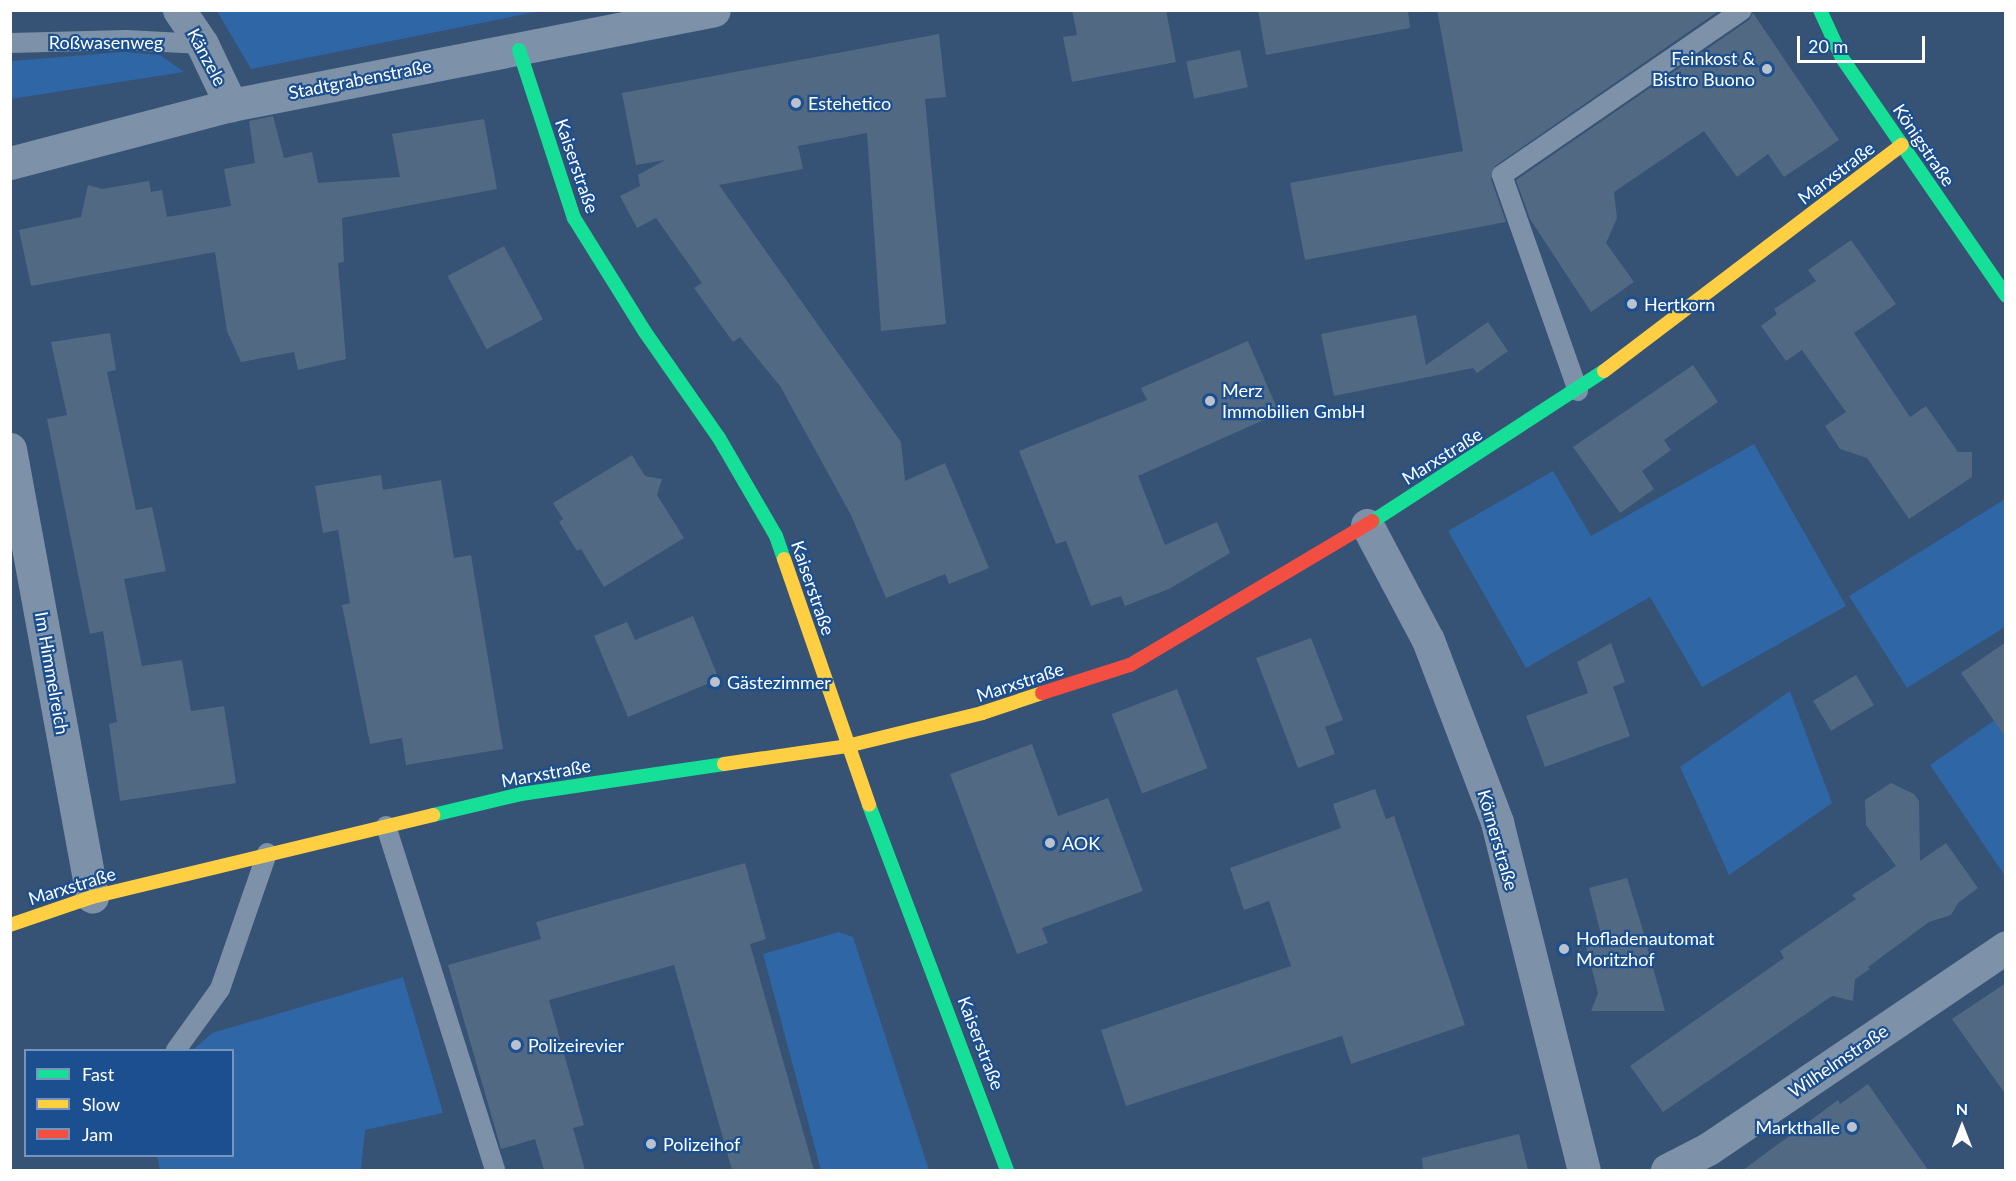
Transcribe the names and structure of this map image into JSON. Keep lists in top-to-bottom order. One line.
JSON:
{"streets":{"main road":["Königstraße","Kaiserstraße","Marxstraße"],"street":["Känzele","Stadtgrabenstraße","Im Himmelreich","Körnerstraße","Wilhelmstraße"],"lane":["Roßwasenweg"]},"crossings":[["Roßwasenweg","Känzele"],["Känzele","Stadtgrabenstraße"],["Stadtgrabenstraße","Kaiserstraße"],["Königstraße","Marxstraße"],["Kaiserstraße","Marxstraße"],["Marxstraße","Im Himmelreich"],["Marxstraße","Körnerstraße"]],"places":["Feinkost & Bistro Buono","Estehetico","Hertkorn","Merz Immobilien GmbH","Gästezimmer","AOK","Hofladenautomat Moritzhof","Polizeirevier","Markthalle","Polizeihof"],"legend":["Fast","Slow","Jam"],"scale_bar":"20 m","north":"top"}
